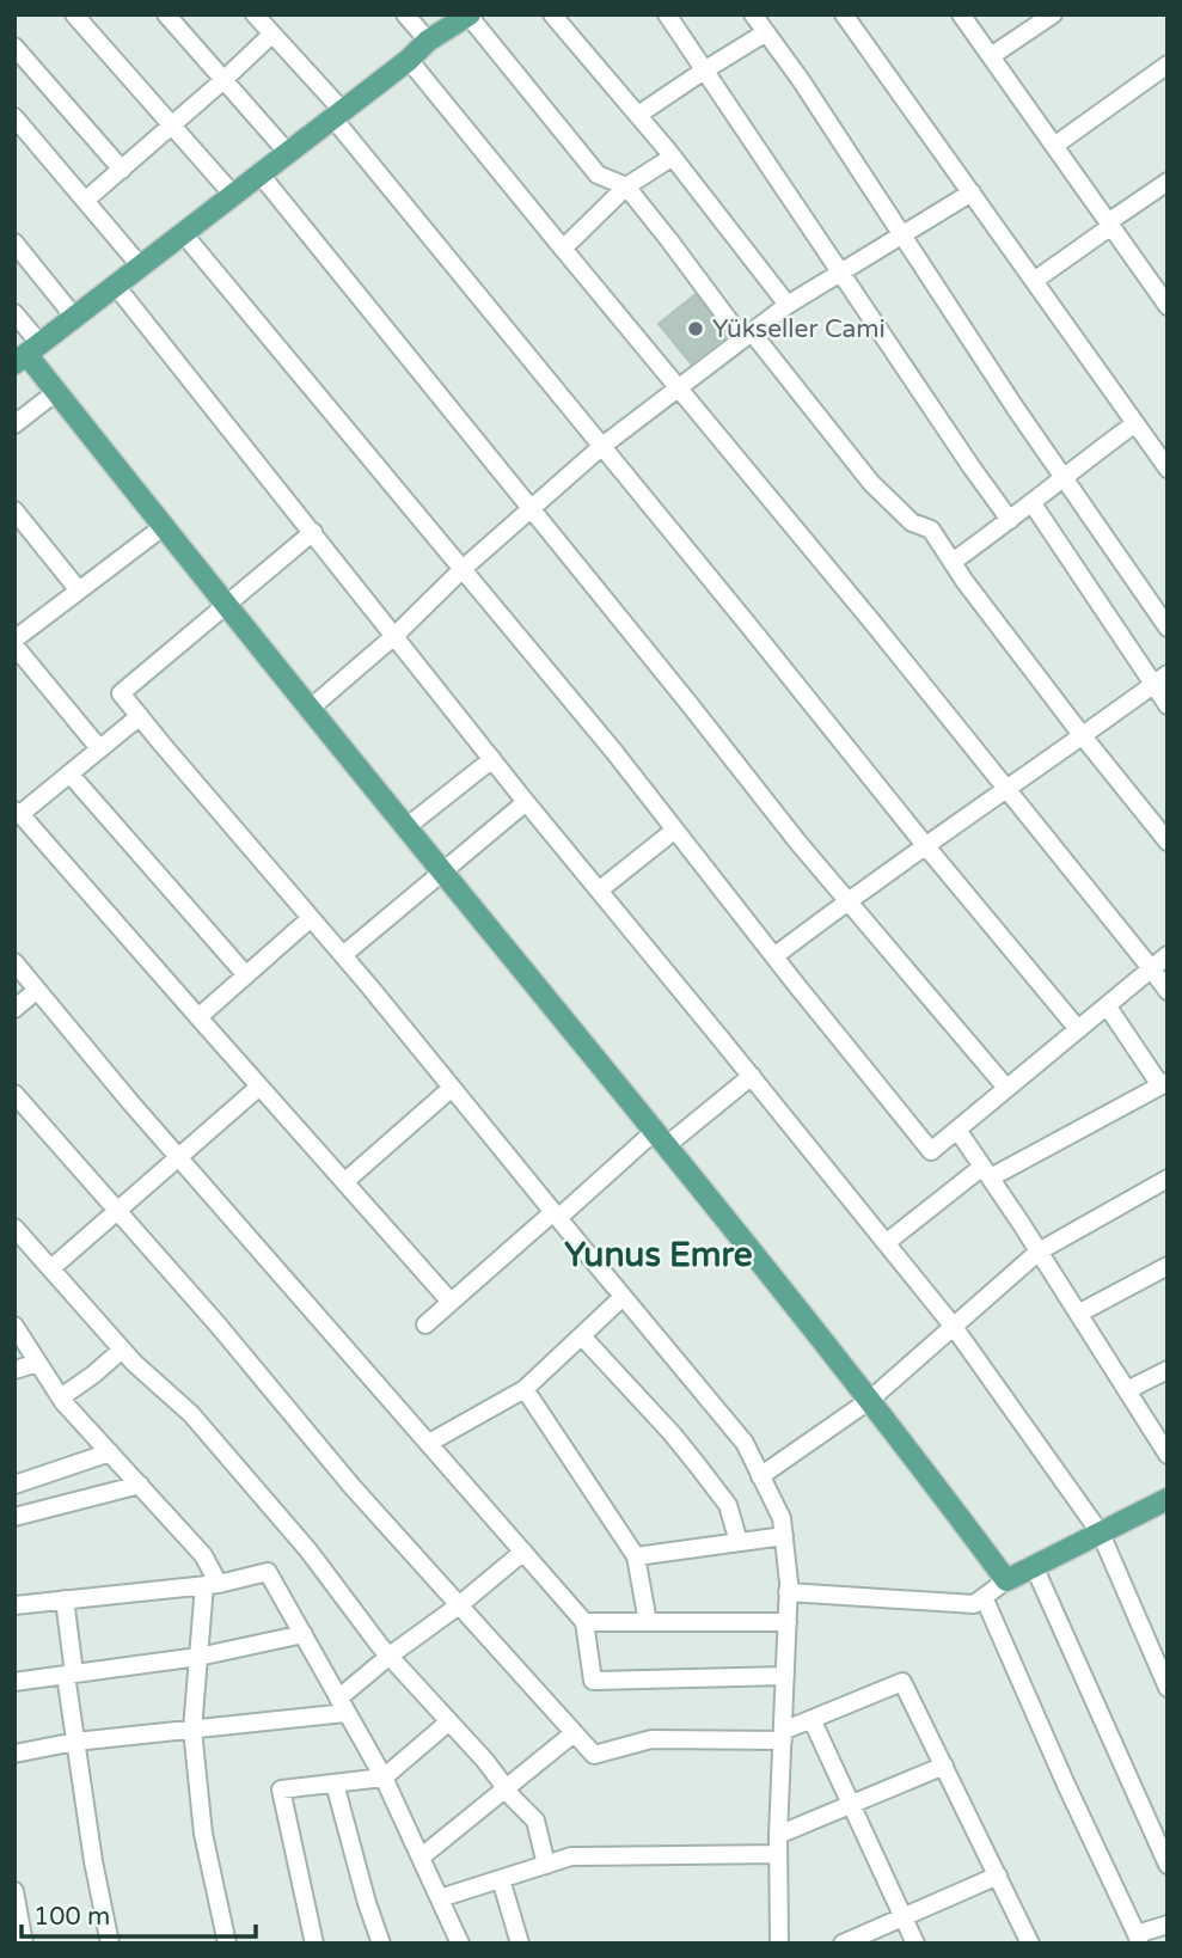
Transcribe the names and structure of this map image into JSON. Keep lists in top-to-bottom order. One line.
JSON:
{"districts":["Yunus Emre"],"places":["Yükseller Cami"],"scale_bar":"100 m"}
